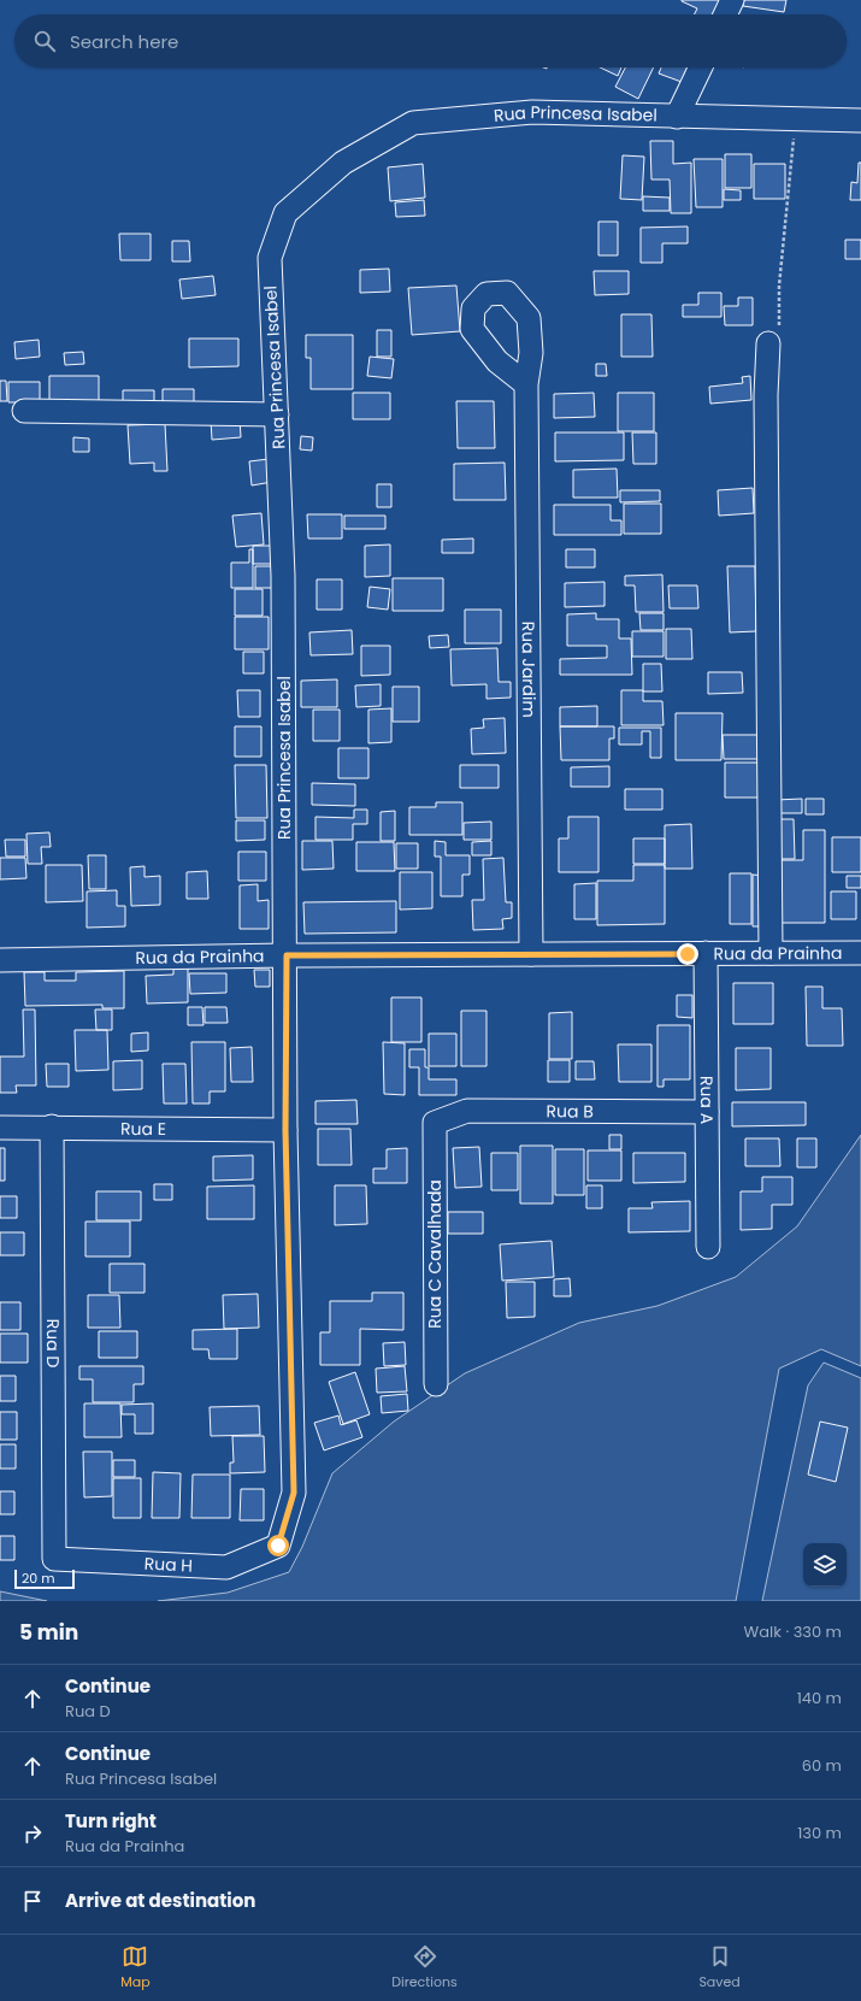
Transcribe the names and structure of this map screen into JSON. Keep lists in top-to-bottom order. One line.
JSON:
{"streets":{"street":["Rua Princesa Isabel","Rua Jardim","Rua da Prainha","Rua A","Rua B","Rua E","Rua C Cavalhada","Rua D","Rua H"]},"crossings":[["Rua Princesa Isabel","Rua da Prainha"],["Rua Princesa Isabel","Rua E"],["Rua Princesa Isabel","Rua H"],["Rua Jardim","Rua da Prainha"],["Rua da Prainha","Rua A"],["Rua A","Rua B"],["Rua B","Rua C Cavalhada"],["Rua E","Rua D"],["Rua E","Rua H"],["Rua D","Rua H"]],"scale_bar":"20 m","page":{"search":"Search here","scale":"20 m","heading":["5 min","Walk · 330 m"],"list":[["Continue","Rua D","140 m"],["Continue","Rua Princesa Isabel","60 m"],["Turn right","Rua da Prainha","130 m"],"Arrive at destination"],"nav":["Map","Directions","Saved"]}}
